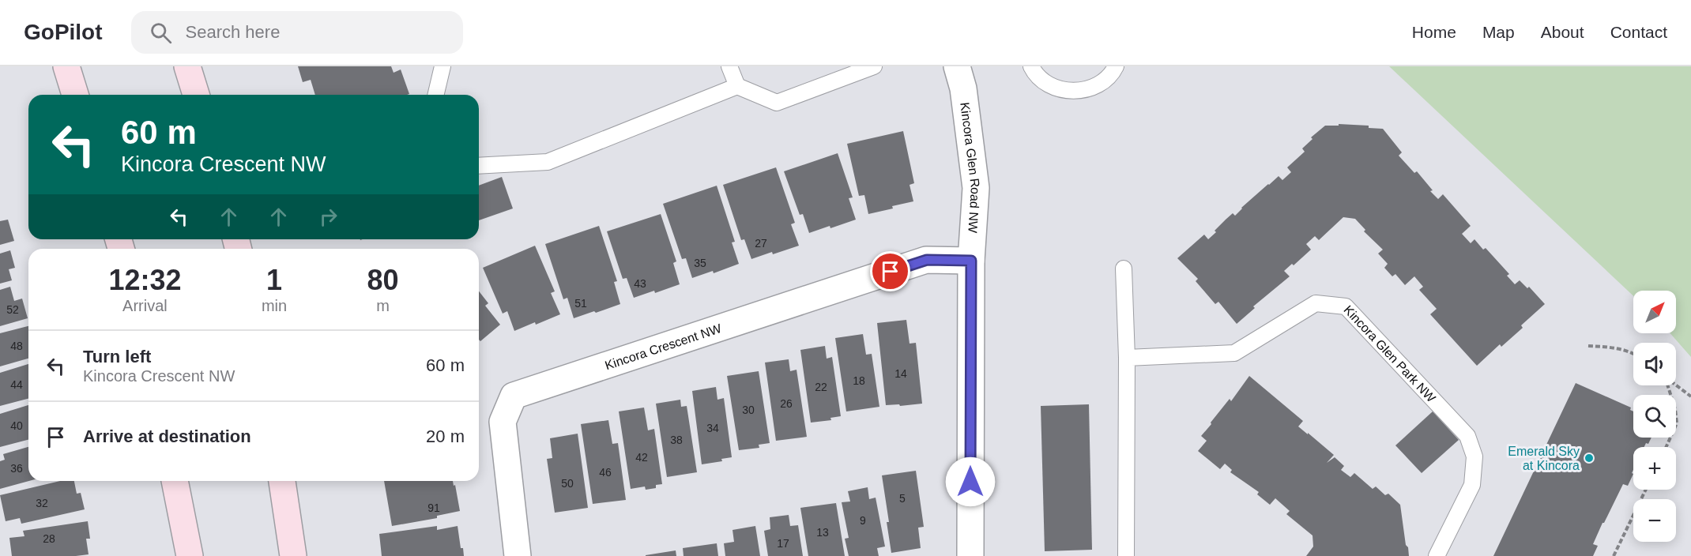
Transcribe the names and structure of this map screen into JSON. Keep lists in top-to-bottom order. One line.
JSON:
{"streets":{"street":["Kincora Glen Road NW","Kincora Crescent NW"],"lane":["Kincora Glen Park NW"]},"crossings":[["Kincora Glen Road NW","Kincora Crescent NW"]],"places":["Emerald Sky at Kincora"],"house_numbers":["27","35","43","51","52","48","14","18","44","22","26","30","40","34","38","42","36","46","50","5","32","91","9","13","28","17"],"north":"top right","page":{"header":"GoPilot","search":"Search here","nav":["Home","Map","About","Contact"],"turn":["60 m","Kincora Crescent NW"],"eta":["12:32","Arrival","1","min","80","m"],"map_buttons":["+","−"],"list":[{"name":"Turn left","note":"Kincora Crescent NW","value":"60 m"},{"name":"Arrive at destination","value":"20 m"}]}}
